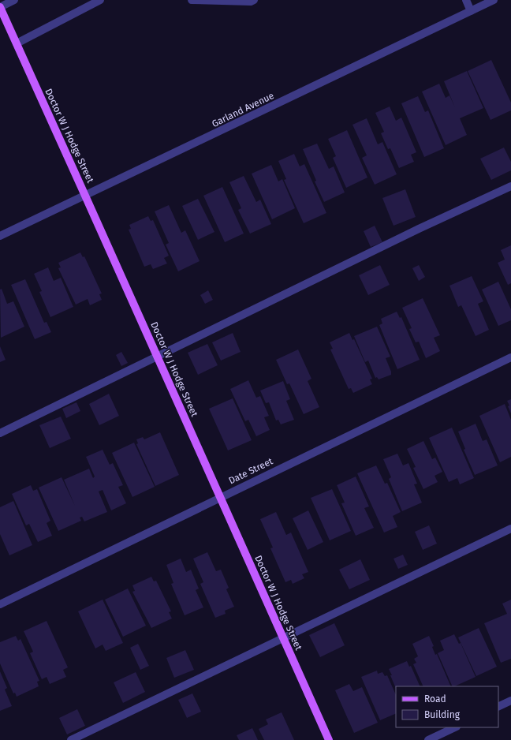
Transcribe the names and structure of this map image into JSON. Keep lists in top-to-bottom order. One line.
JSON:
{"streets":{"main road":["Doctor W J Hodge Street"],"street":["Garland Avenue","Date Street"]},"crossings":[["Garland Avenue","Doctor W J Hodge Street"],["Doctor W J Hodge Street","Date Street"]],"legend":["Road","Building"]}
